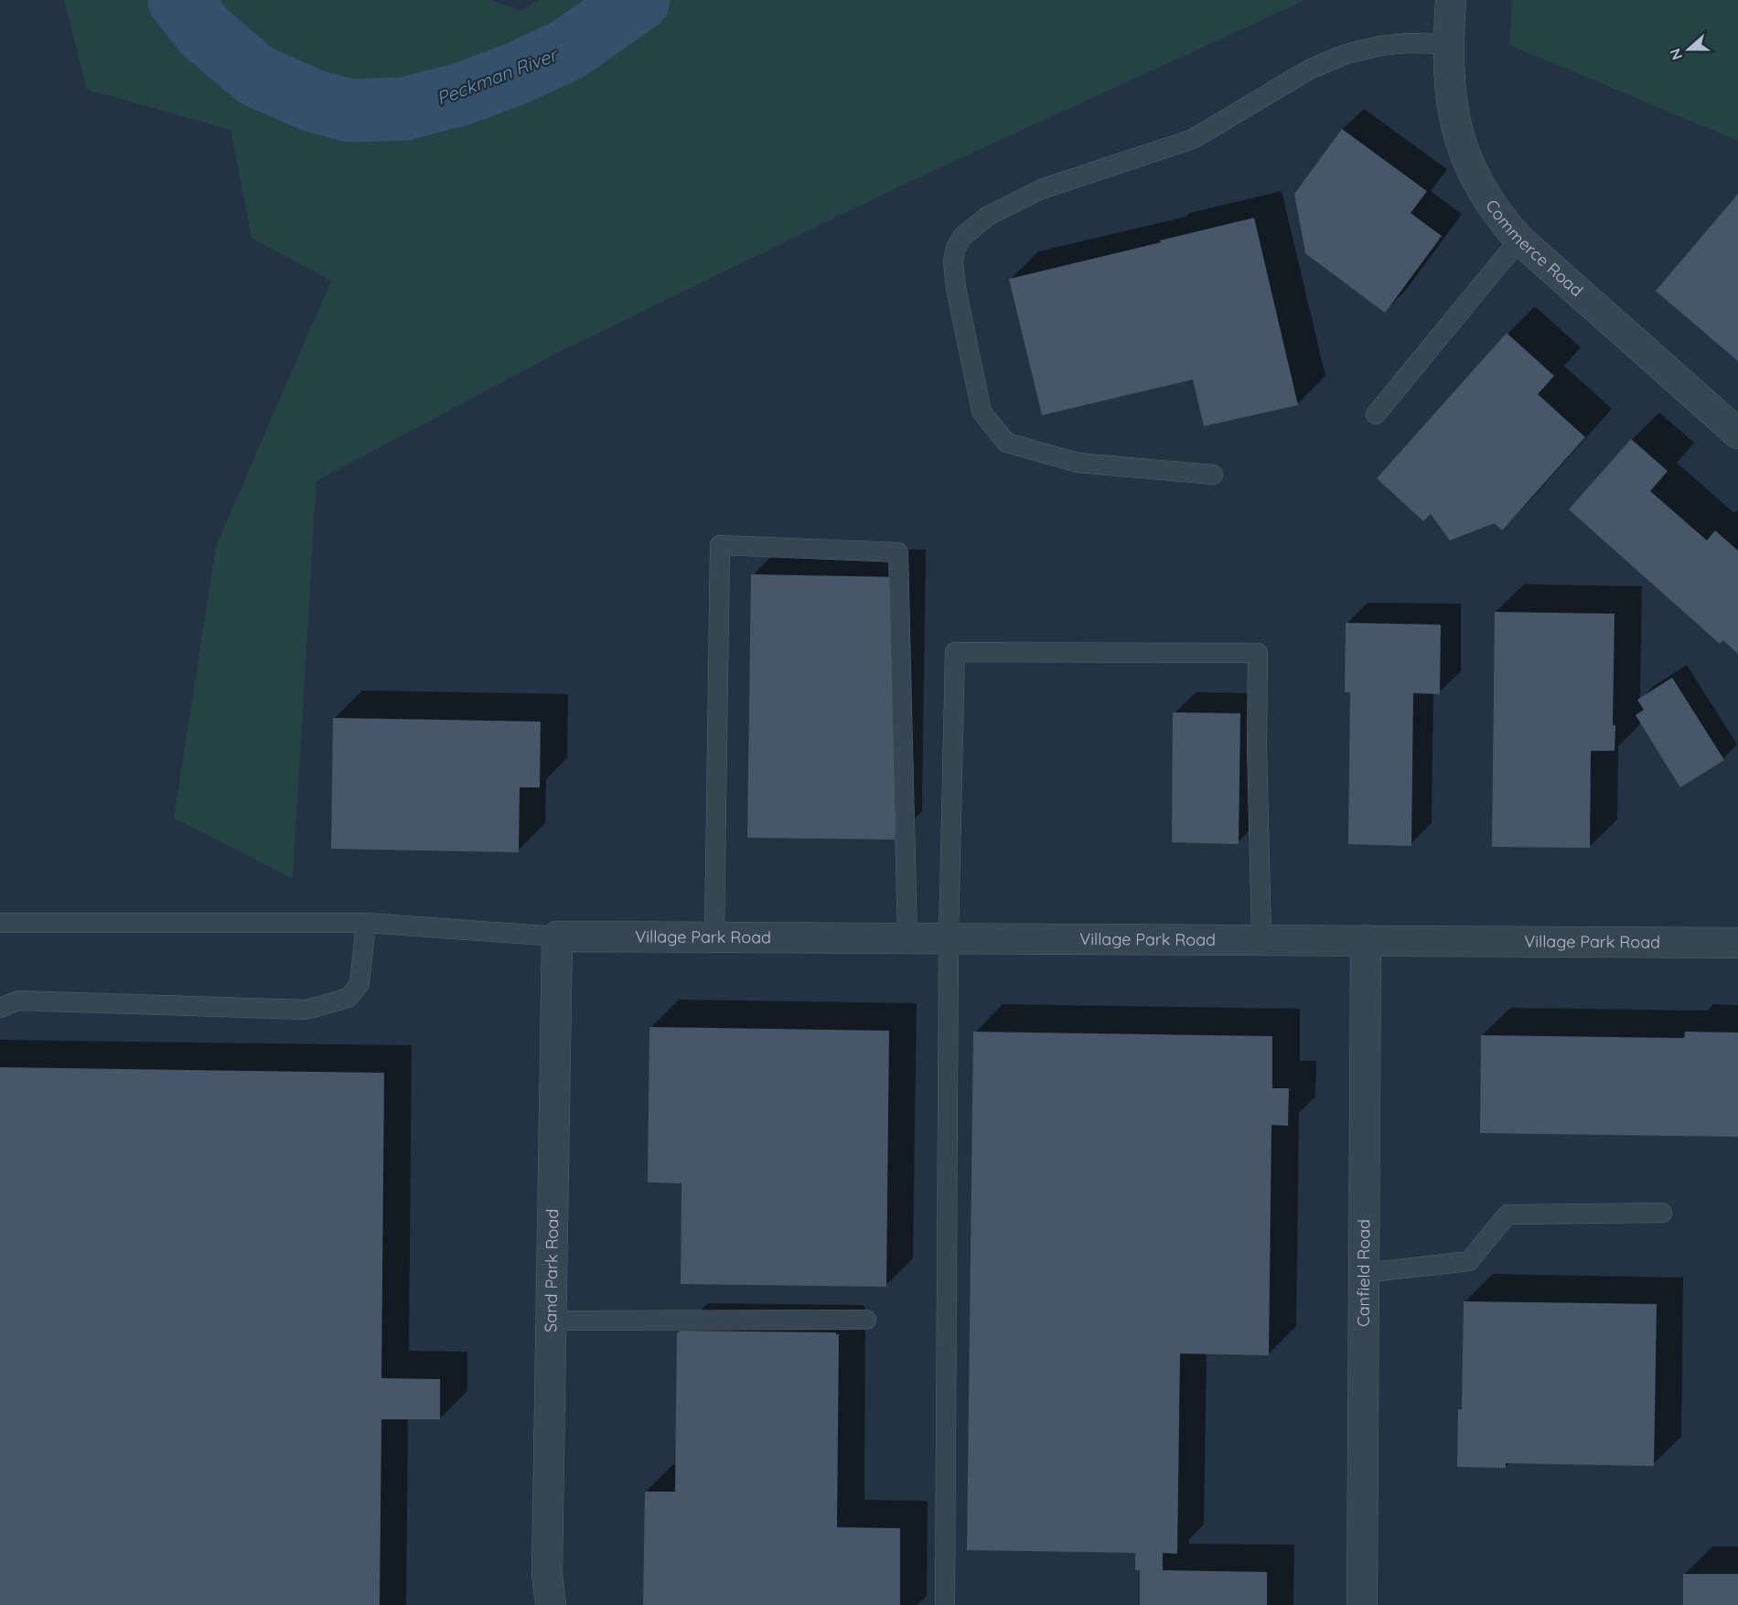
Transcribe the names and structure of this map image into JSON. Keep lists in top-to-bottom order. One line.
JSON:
{"streets":{"street":["Commerce Road","Village Park Road","Sand Park Road","Canfield Road"]},"crossings":[["Village Park Road","Sand Park Road"],["Village Park Road","Canfield Road"]],"water":["Peckman River"],"north":"left"}
